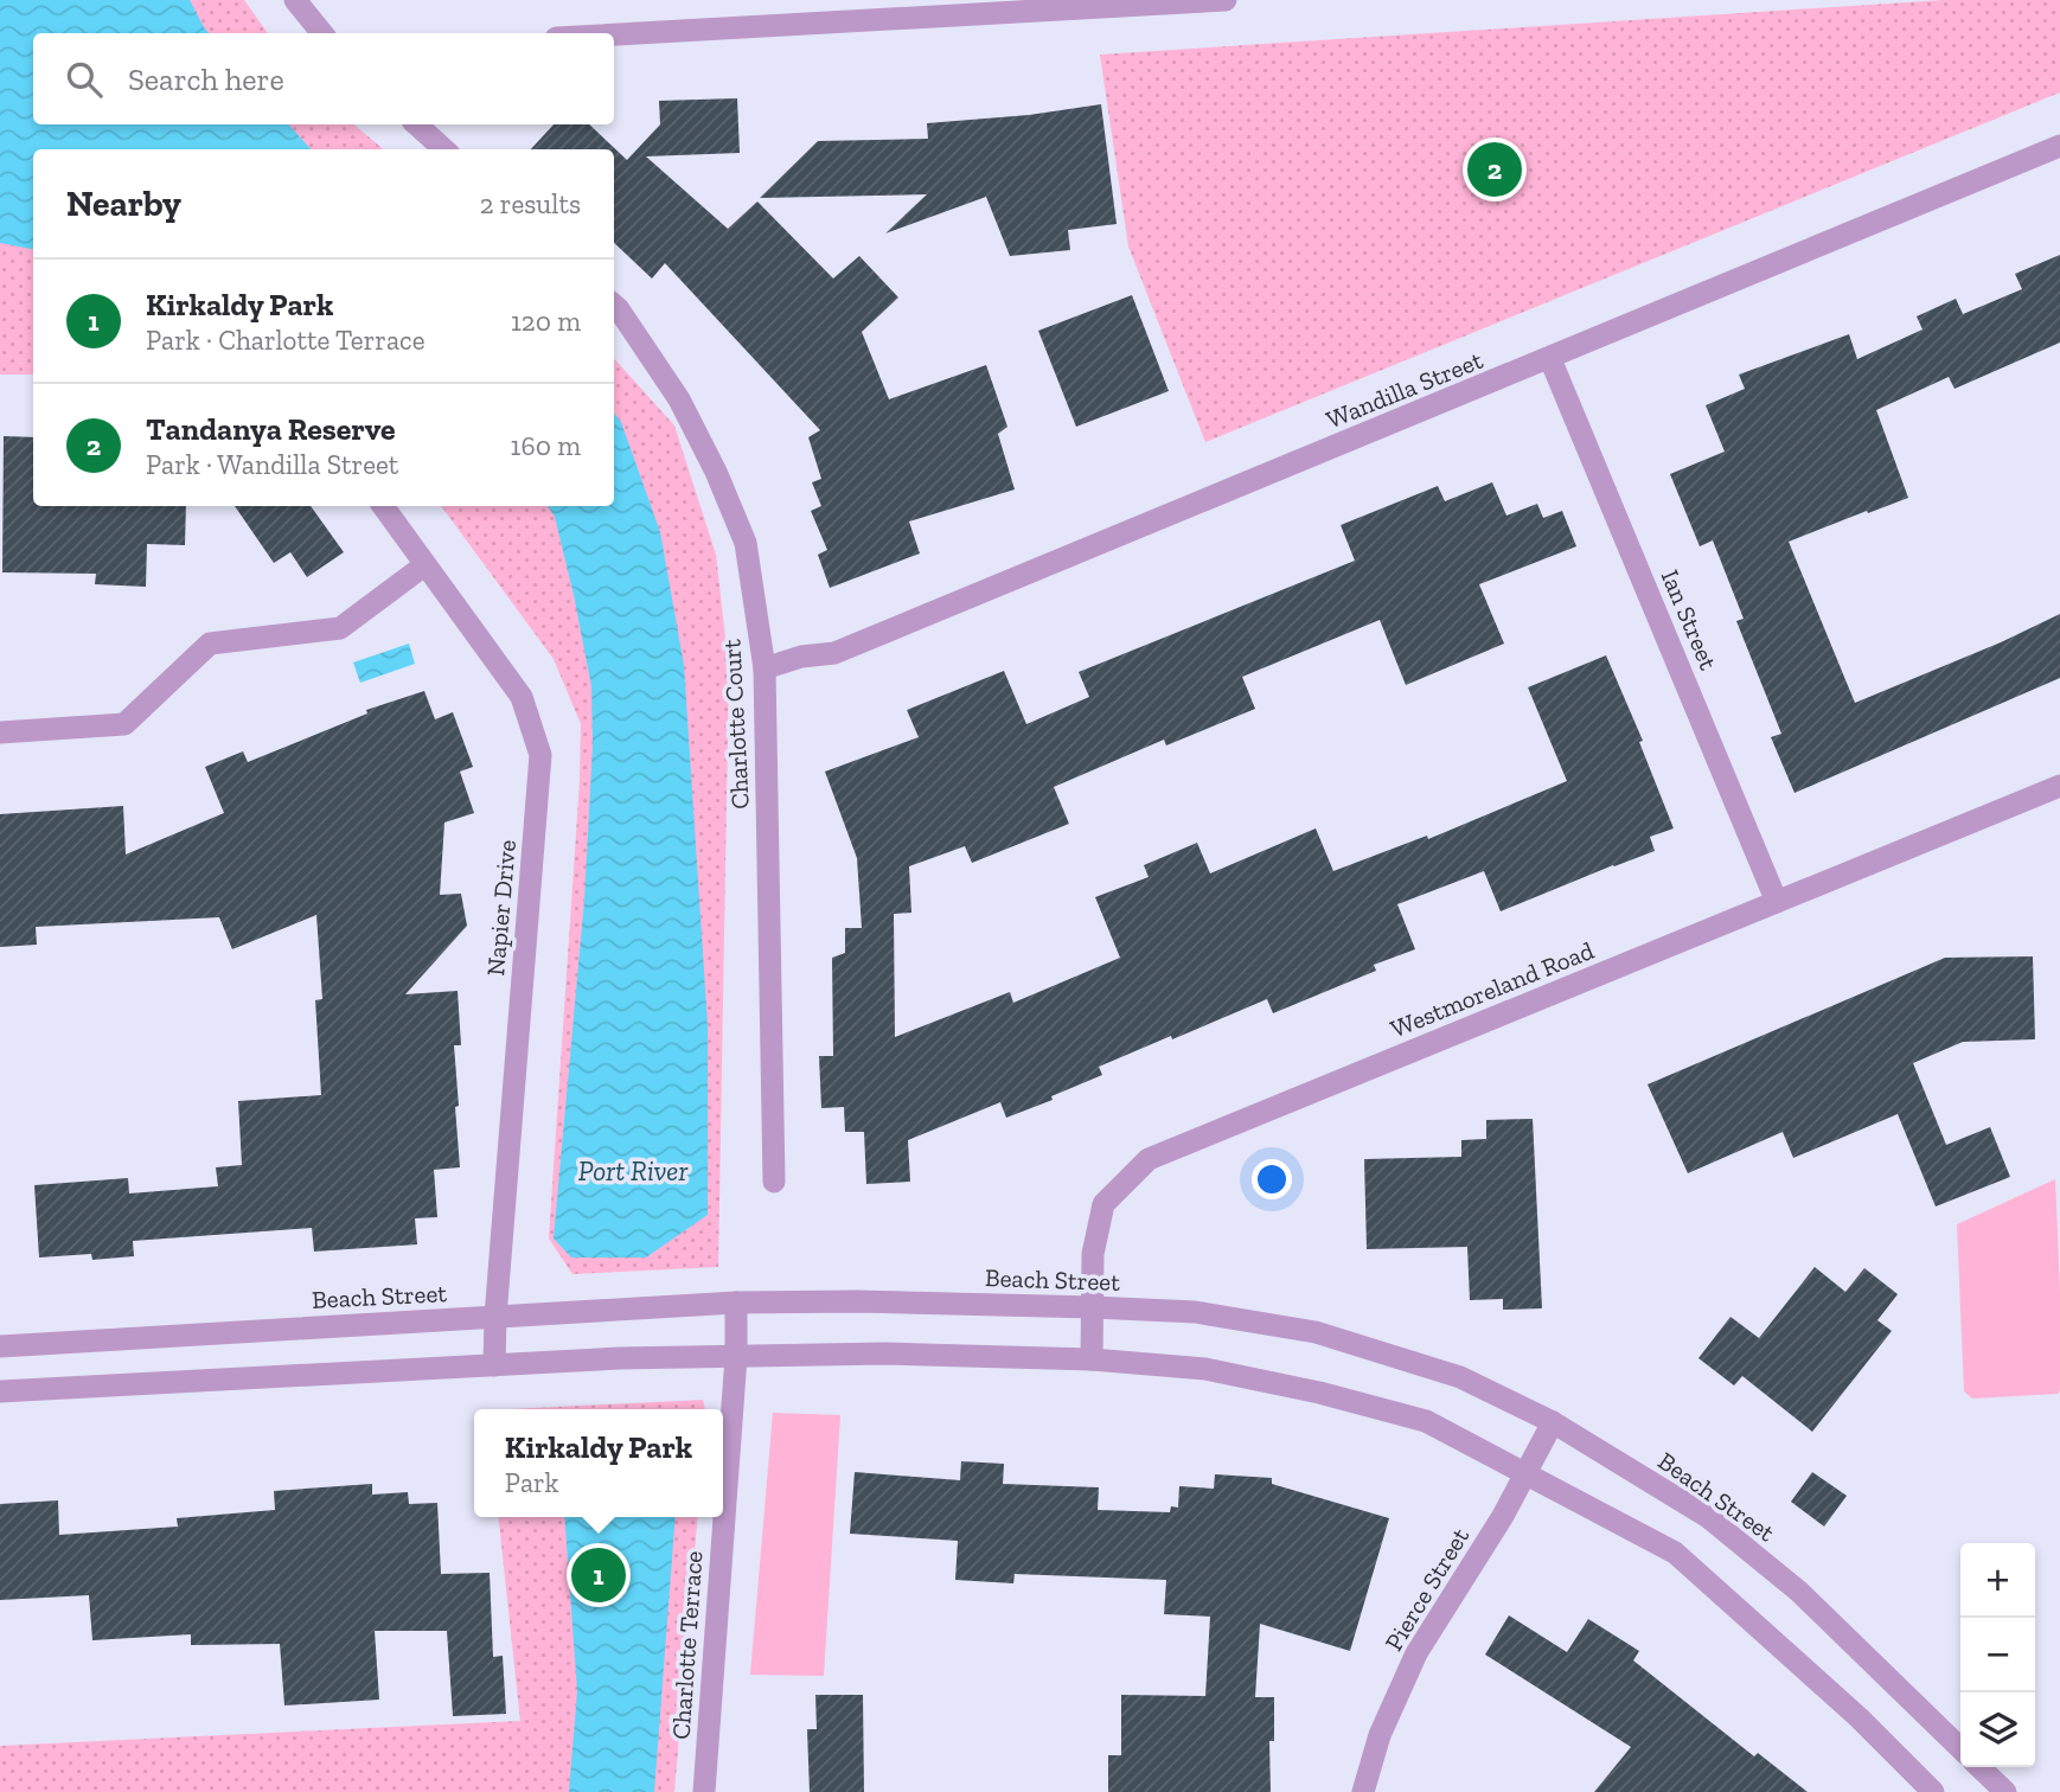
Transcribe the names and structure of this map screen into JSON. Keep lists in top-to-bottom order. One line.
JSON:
{"streets":{"street":["Wandilla Street","Ian Street","Charlotte Court","Napier Drive","Westmoreland Road","Beach Street","Pierce Street","Charlotte Terrace"]},"crossings":[["Wandilla Street","Ian Street"],["Wandilla Street","Charlotte Court"],["Ian Street","Westmoreland Road"],["Napier Drive","Beach Street"],["Westmoreland Road","Beach Street"],["Beach Street","Pierce Street"],["Beach Street","Charlotte Terrace"]],"water":["Port River"],"page":{"search":"Search here","pins":["2","1"],"heading":["Nearby","2 results"],"list":[{"mark":"1","name":"Kirkaldy Park","note":"Park · Charlotte Terrace","value":"120 m"},{"mark":"2","name":"Tandanya Reserve","note":"Park · Wandilla Street","value":"160 m"}],"popup":["Kirkaldy Park","Park"],"map_buttons":["+","−"]}}
